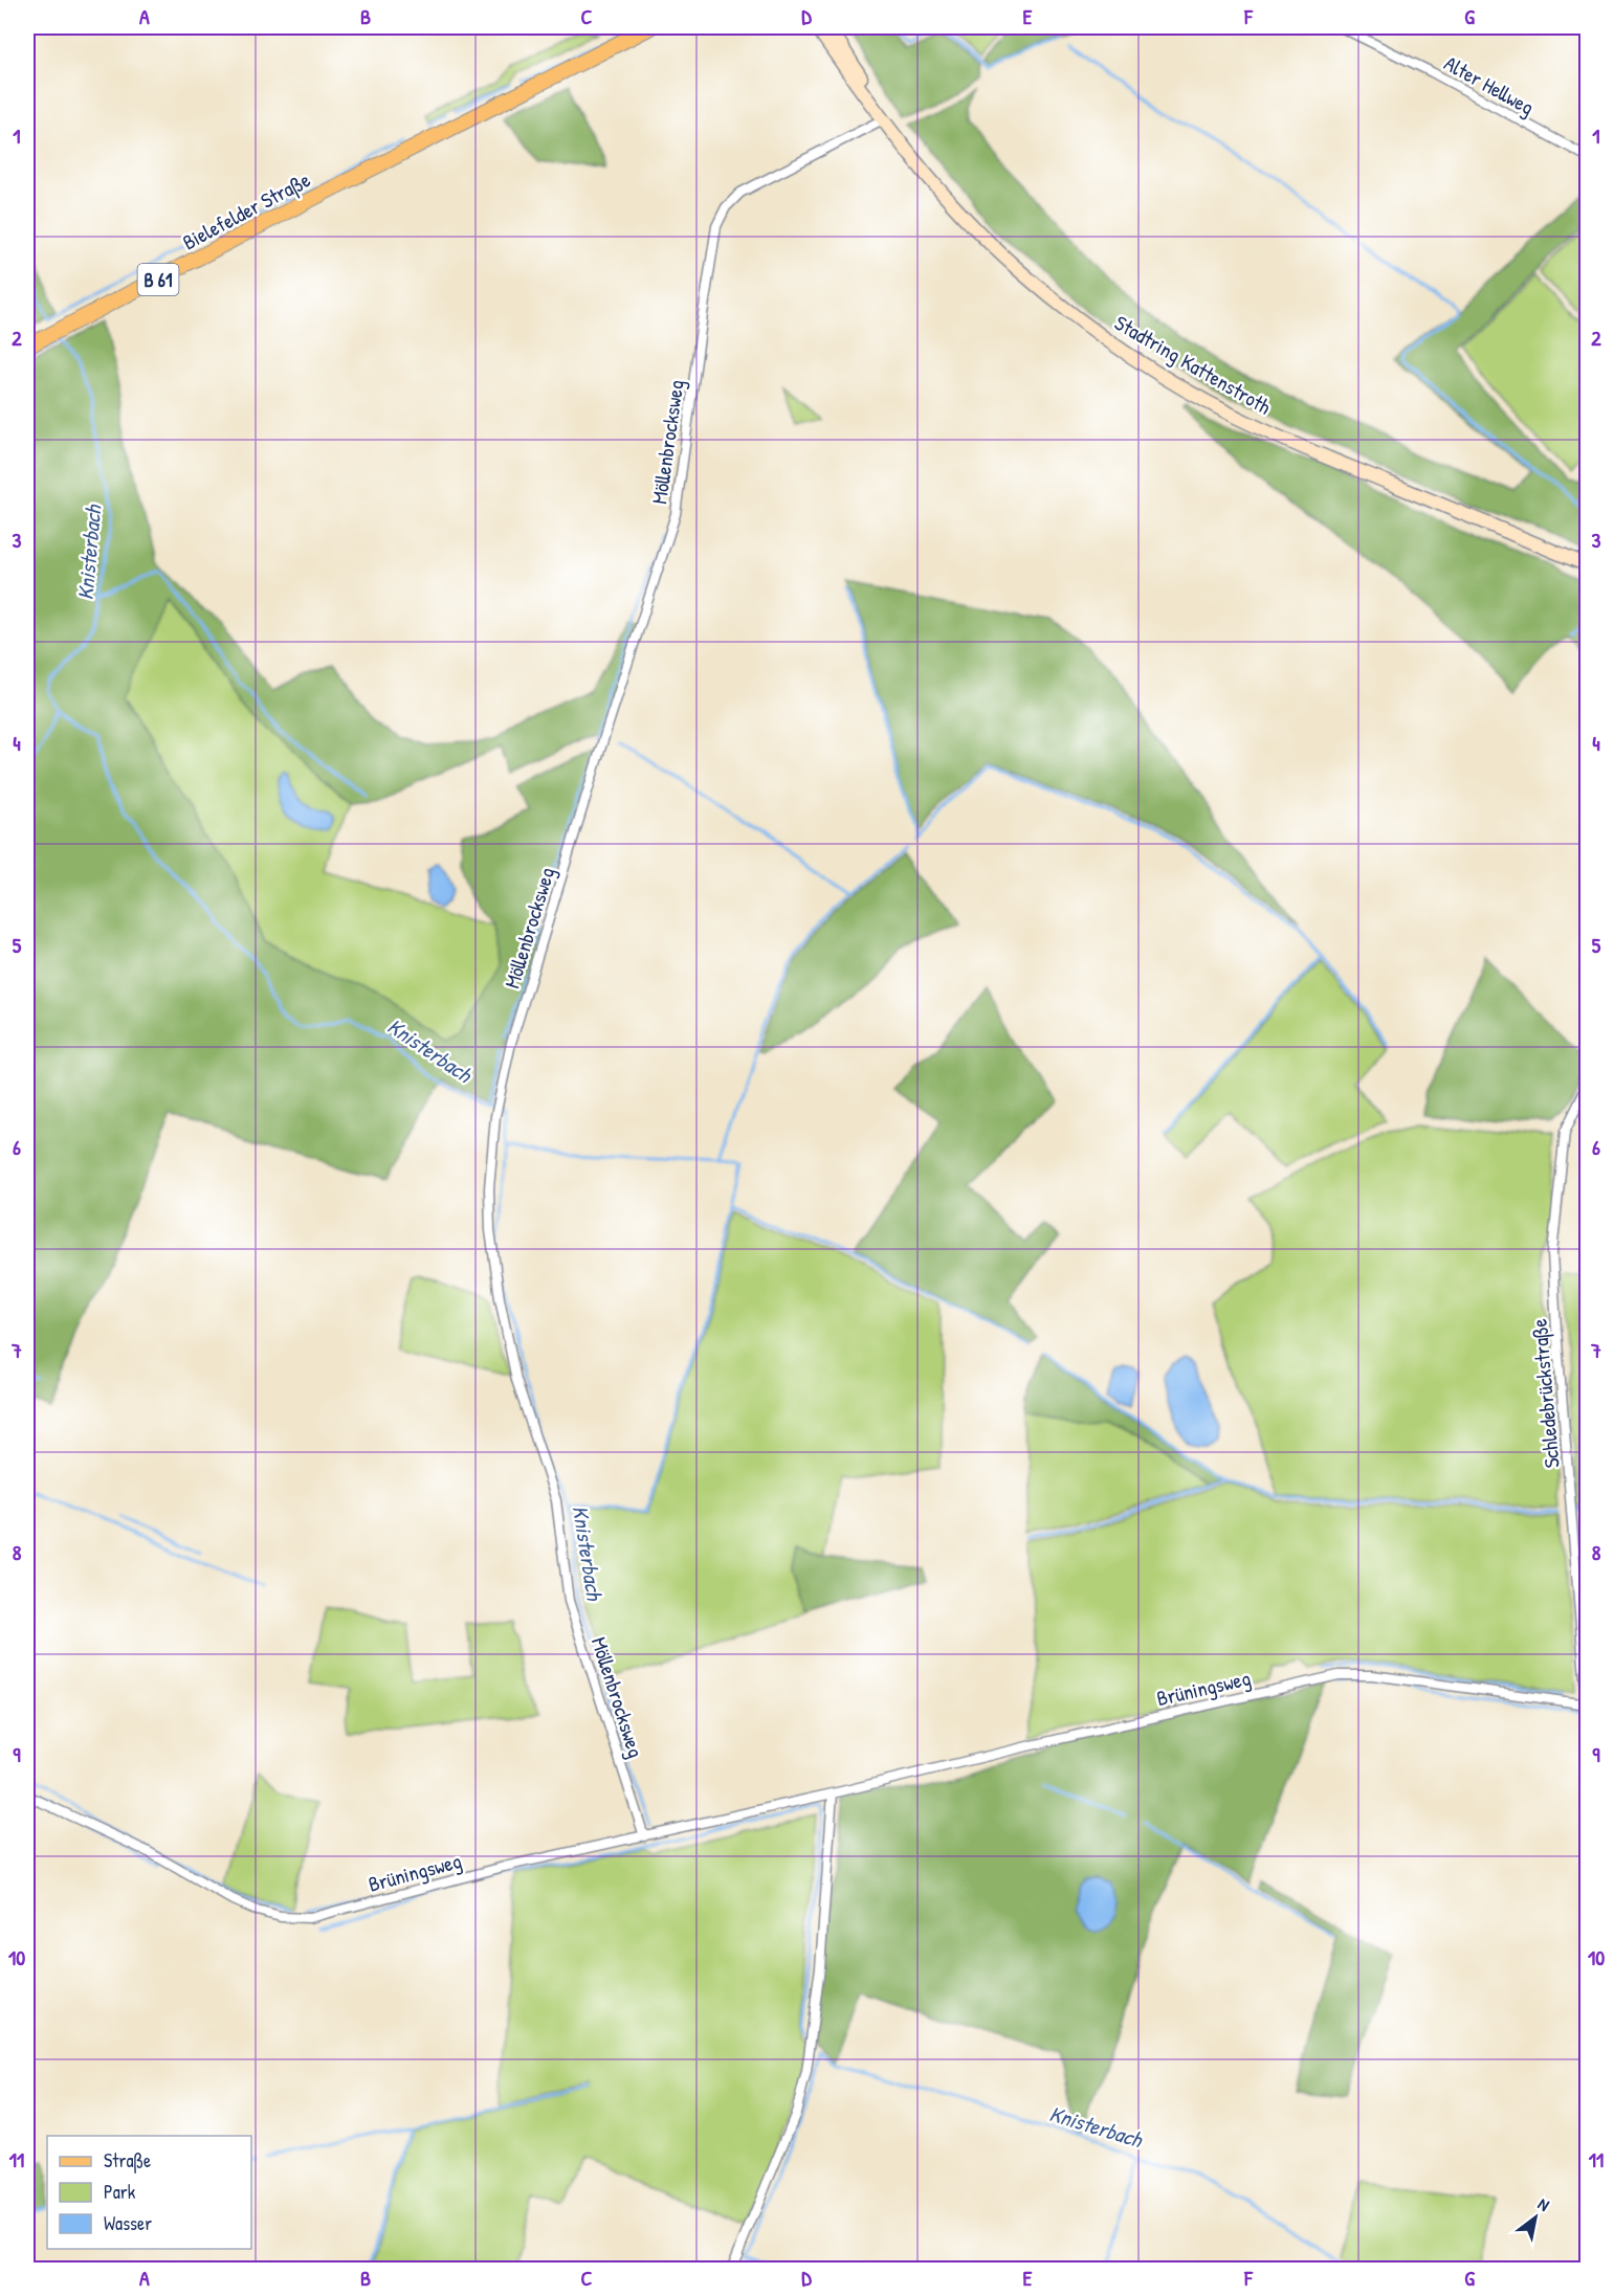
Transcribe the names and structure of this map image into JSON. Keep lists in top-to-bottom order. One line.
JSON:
{"streets":{"main road":["Bielefelder Straße","B 61","Stadtring Kattenstroth"],"street":["Alter Hellweg","Möllenbrocksweg","Schledebrückstraße","Brüningsweg"]},"crossings":[["Stadtring Kattenstroth","Möllenbrocksweg"],["Möllenbrocksweg","Brüningsweg"],["Schledebrückstraße","Brüningsweg"]],"water":["Knisterbach"],"legend":["Straße","Park","Wasser"],"north":"top right","grid":{"columns":["A","B","C","D","E","F","G"],"rows":["1","2","3","4","5","6","7","8","9","10","11"]}}
